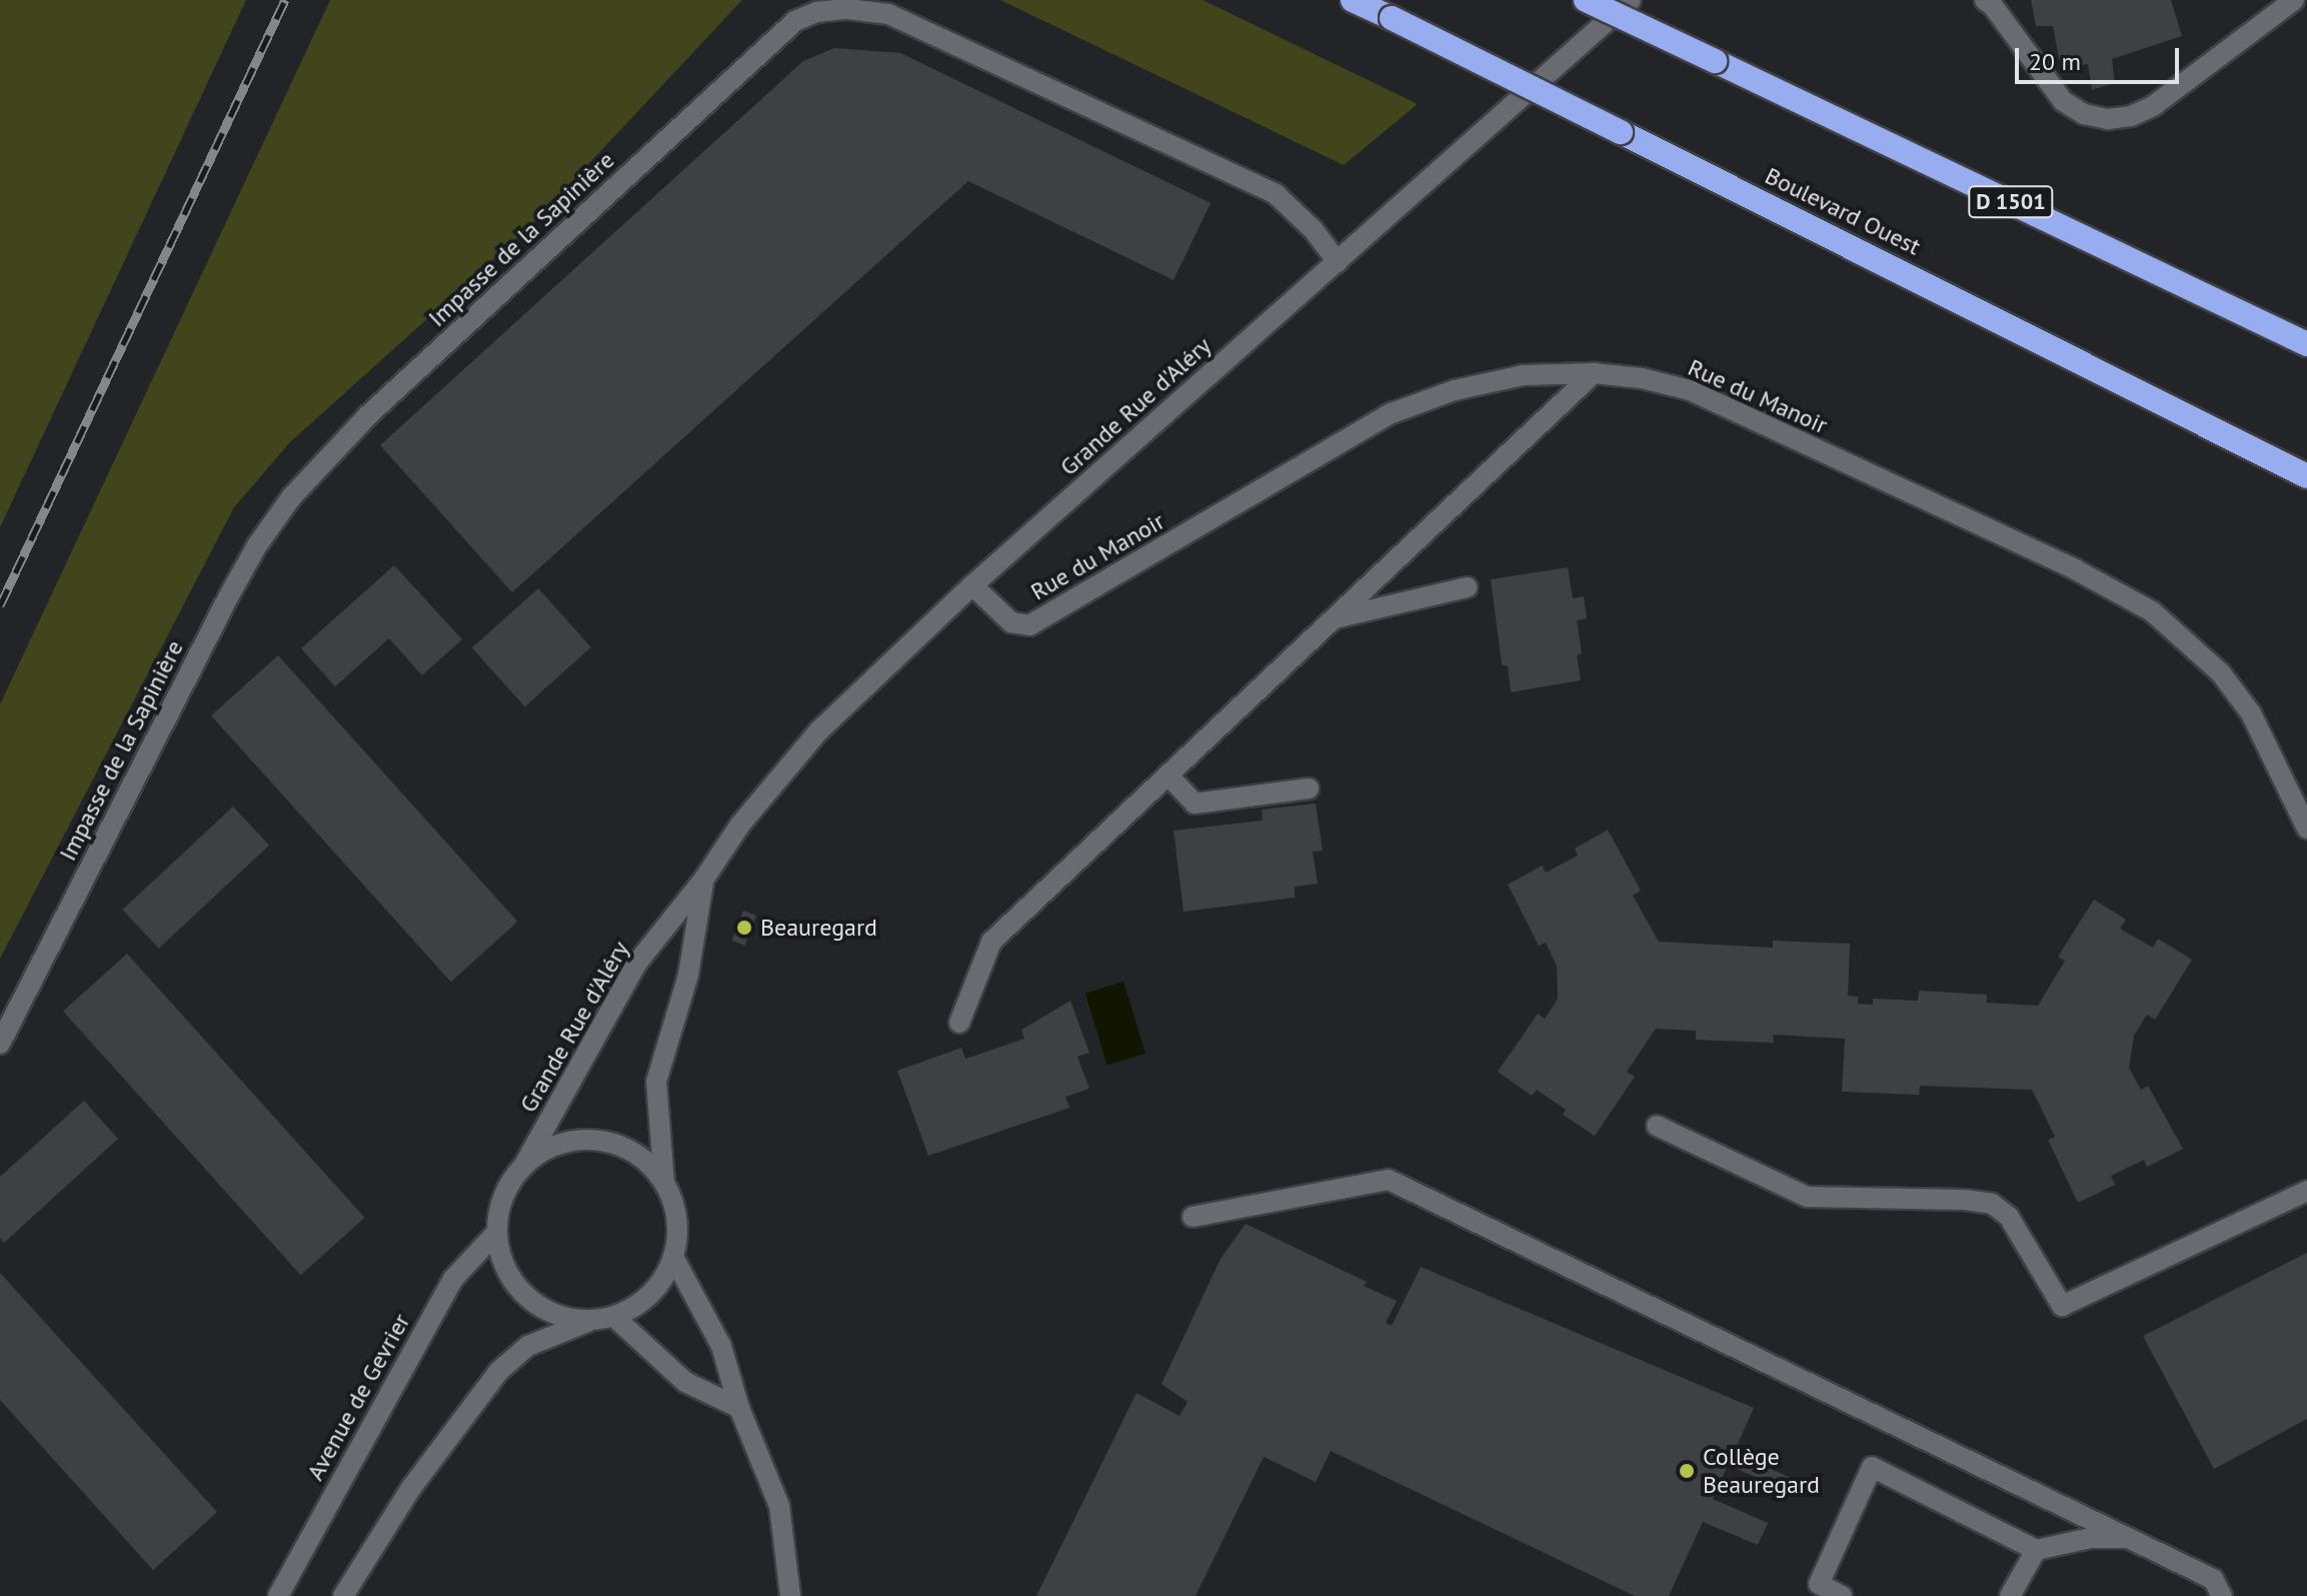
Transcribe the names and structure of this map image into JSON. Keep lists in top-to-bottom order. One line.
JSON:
{"streets":{"highway":["D 1501","Boulevard Ouest"],"street":["Impasse de la Sapinière","Rue du Manoir","Grande Rue d'Aléry","Avenue de Gevrier"]},"crossings":[["Impasse de la Sapinière","Grande Rue d'Aléry"],["Rue du Manoir","Grande Rue d'Aléry"],["Grande Rue d'Aléry","Avenue de Gevrier"]],"places":["Beauregard","Collège Beauregard"],"scale_bar":"20 m"}
